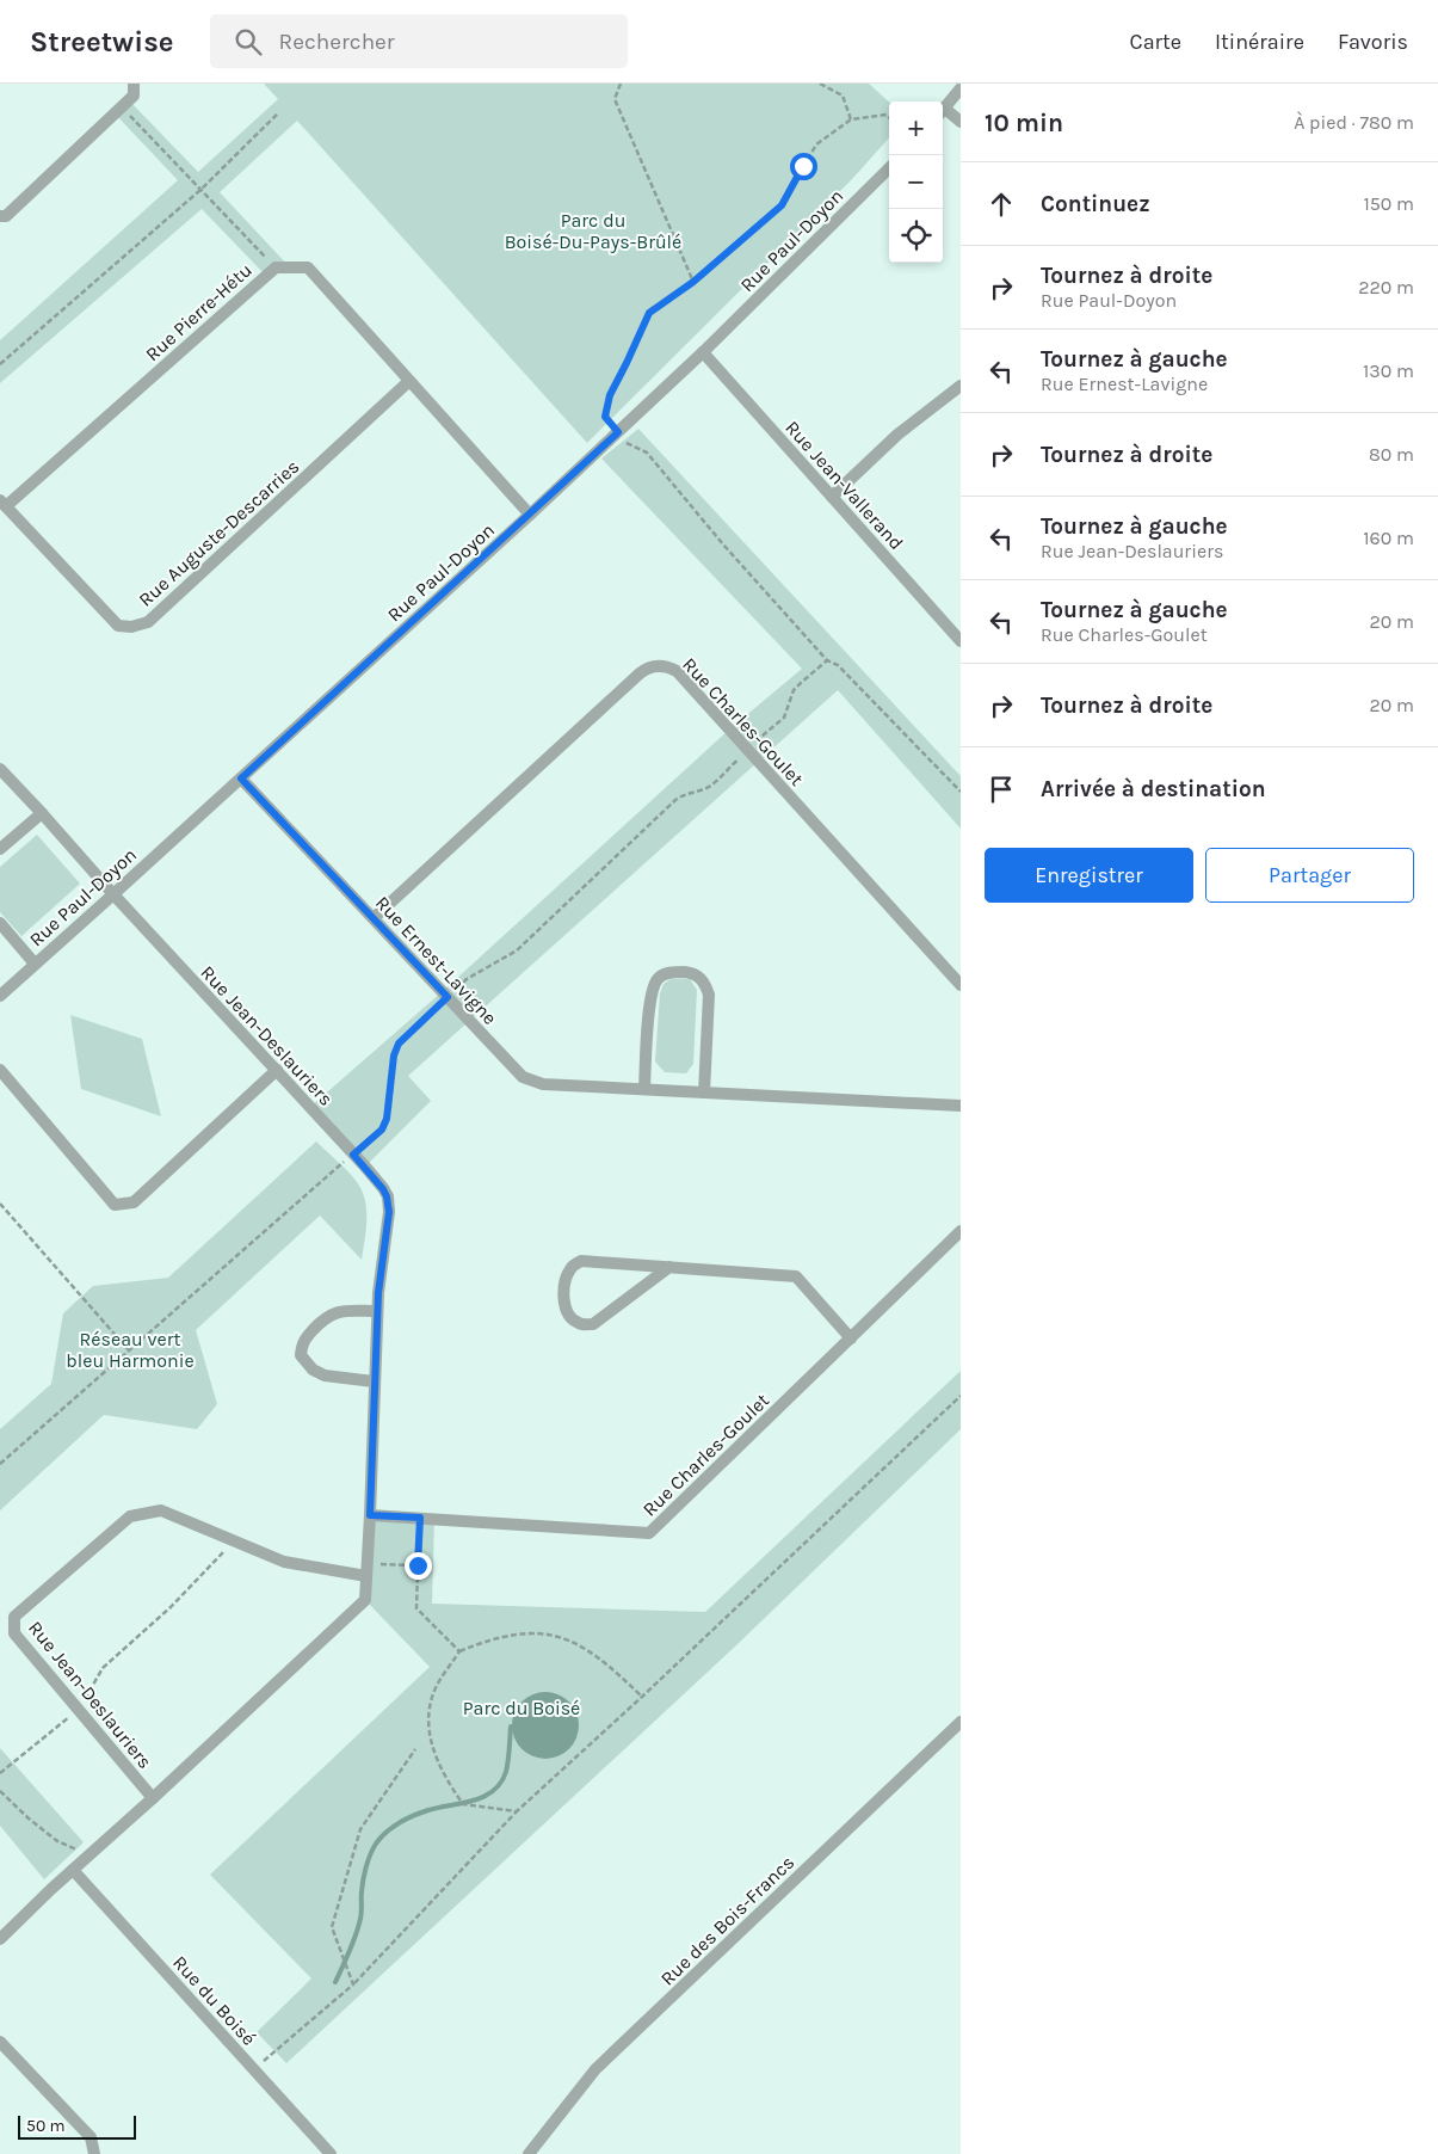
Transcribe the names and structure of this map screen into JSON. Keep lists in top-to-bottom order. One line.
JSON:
{"streets":{"street":["Rue Paul-Doyon","Rue Pierre-Hétu","Rue Jean-Vallerand","Rue Auguste-Descarries","Rue Charles-Goulet","Rue Ernest-Lavigne","Rue Jean-Deslauriers","Rue des Bois-Francs","Rue du Boisé"]},"crossings":[["Rue Paul-Doyon","Rue Pierre-Hétu"],["Rue Paul-Doyon","Rue Jean-Vallerand"],["Rue Paul-Doyon","Rue Ernest-Lavigne"],["Rue Paul-Doyon","Rue Jean-Deslauriers"],["Rue Pierre-Hétu","Rue Auguste-Descarries"],["Rue Charles-Goulet","Rue Ernest-Lavigne"],["Rue Charles-Goulet","Rue Jean-Deslauriers"],["Rue Jean-Deslauriers","Rue du Boisé"]],"parks":["Parc du Boisé-Du-Pays-Brûlé","Réseau vert bleu Harmonie","Parc du Boisé"],"scale_bar":"50 m","page":{"header":"Streetwise","search":"Rechercher","nav":["Carte","Itinéraire","Favoris"],"heading":["10 min","À pied · 780 m"],"map_buttons":["+","−"],"list":[["Continuez","150 m"],["Tournez à droite","Rue Paul-Doyon","220 m"],["Tournez à gauche","Rue Ernest-Lavigne","130 m"],["Tournez à droite","80 m"],["Tournez à gauche","Rue Jean-Deslauriers","160 m"],["Tournez à gauche","Rue Charles-Goulet","20 m"],["Tournez à droite","20 m"],"Arrivée à destination"],"buttons":["Enregistrer","Partager"],"scale":"50 m"}}
